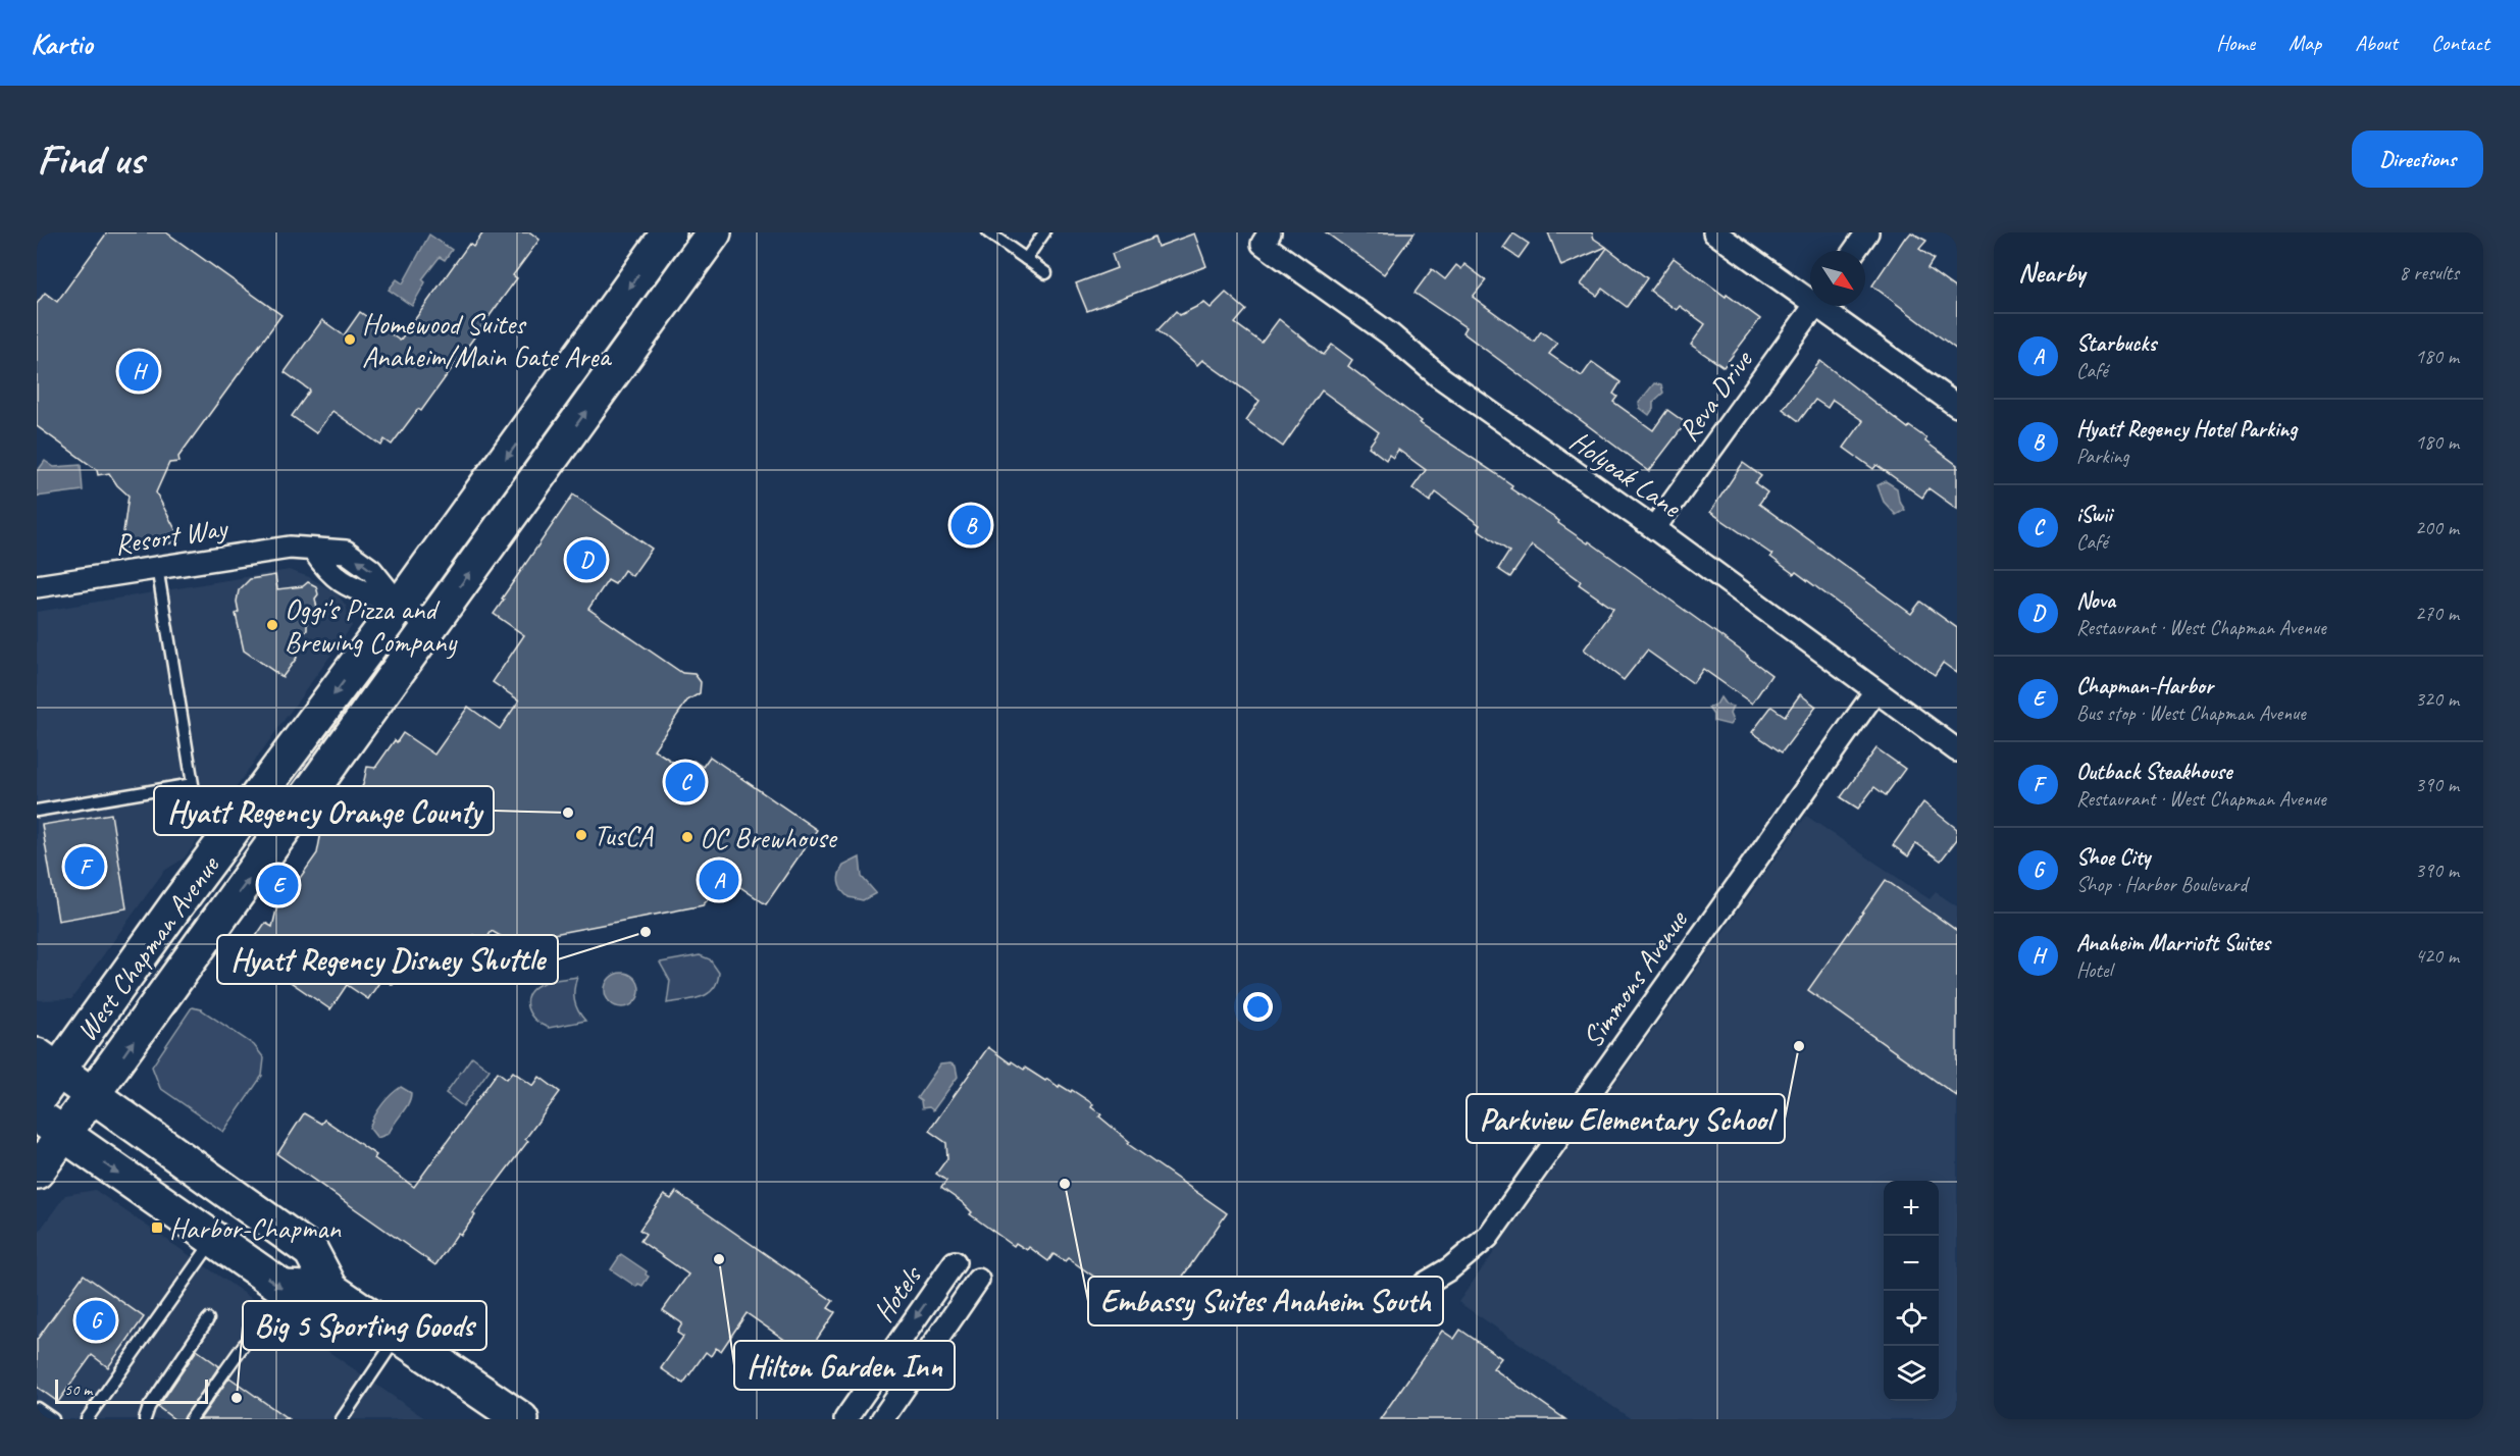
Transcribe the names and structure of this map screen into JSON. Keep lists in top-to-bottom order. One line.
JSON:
{"streets":{"main road":["West Chapman Avenue"],"street":["Reva Drive","Holyoak Lane","Resort Way","Simmons Avenue","Hotels"]},"crossings":[["Reva Drive","Holyoak Lane"],["Holyoak Lane","Simmons Avenue"],["Resort Way","West Chapman Avenue"]],"places":{"other":["Homewood Suites Anaheim/Main Gate Area","Oggi's Pizza and Brewing Company","Hyatt Regency Orange County","TusCA","OC Brewhouse","Hyatt Regency Disney Shuttle","Parkview Elementary School","Embassy Suites Anaheim South","Hilton Garden Inn","Big 5 Sporting Goods"],"transit":["Harbor-Chapman"]},"scale_bar":"50 m","north":"bottom right","page":{"header":"Kartio","nav":["Home","Map","About","Contact"],"buttons":"Directions","title":"Find us","heading":["Nearby","8 results"],"list":[{"mark":"A","name":"Starbucks","note":"Café","value":"180 m"},{"mark":"B","name":"Hyatt Regency Hotel Parking","note":"Parking","value":"180 m"},{"mark":"C","name":"iSwii","note":"Café","value":"200 m"},{"mark":"D","name":"Nova","note":"Restaurant · West Chapman Avenue","value":"270 m"},{"mark":"E","name":"Chapman-Harbor","note":"Bus stop · West Chapman Avenue","value":"320 m"},{"mark":"F","name":"Outback Steakhouse","note":"Restaurant · West Chapman Avenue","value":"390 m"},{"mark":"G","name":"Shoe City","note":"Shop · Harbor Boulevard","value":"390 m"},{"mark":"H","name":"Anaheim Marriott Suites","note":"Hotel","value":"420 m"}],"pins":["H","B","D","C","F","A","E","G"],"map_buttons":["+","−"],"scale":"50 m"}}
